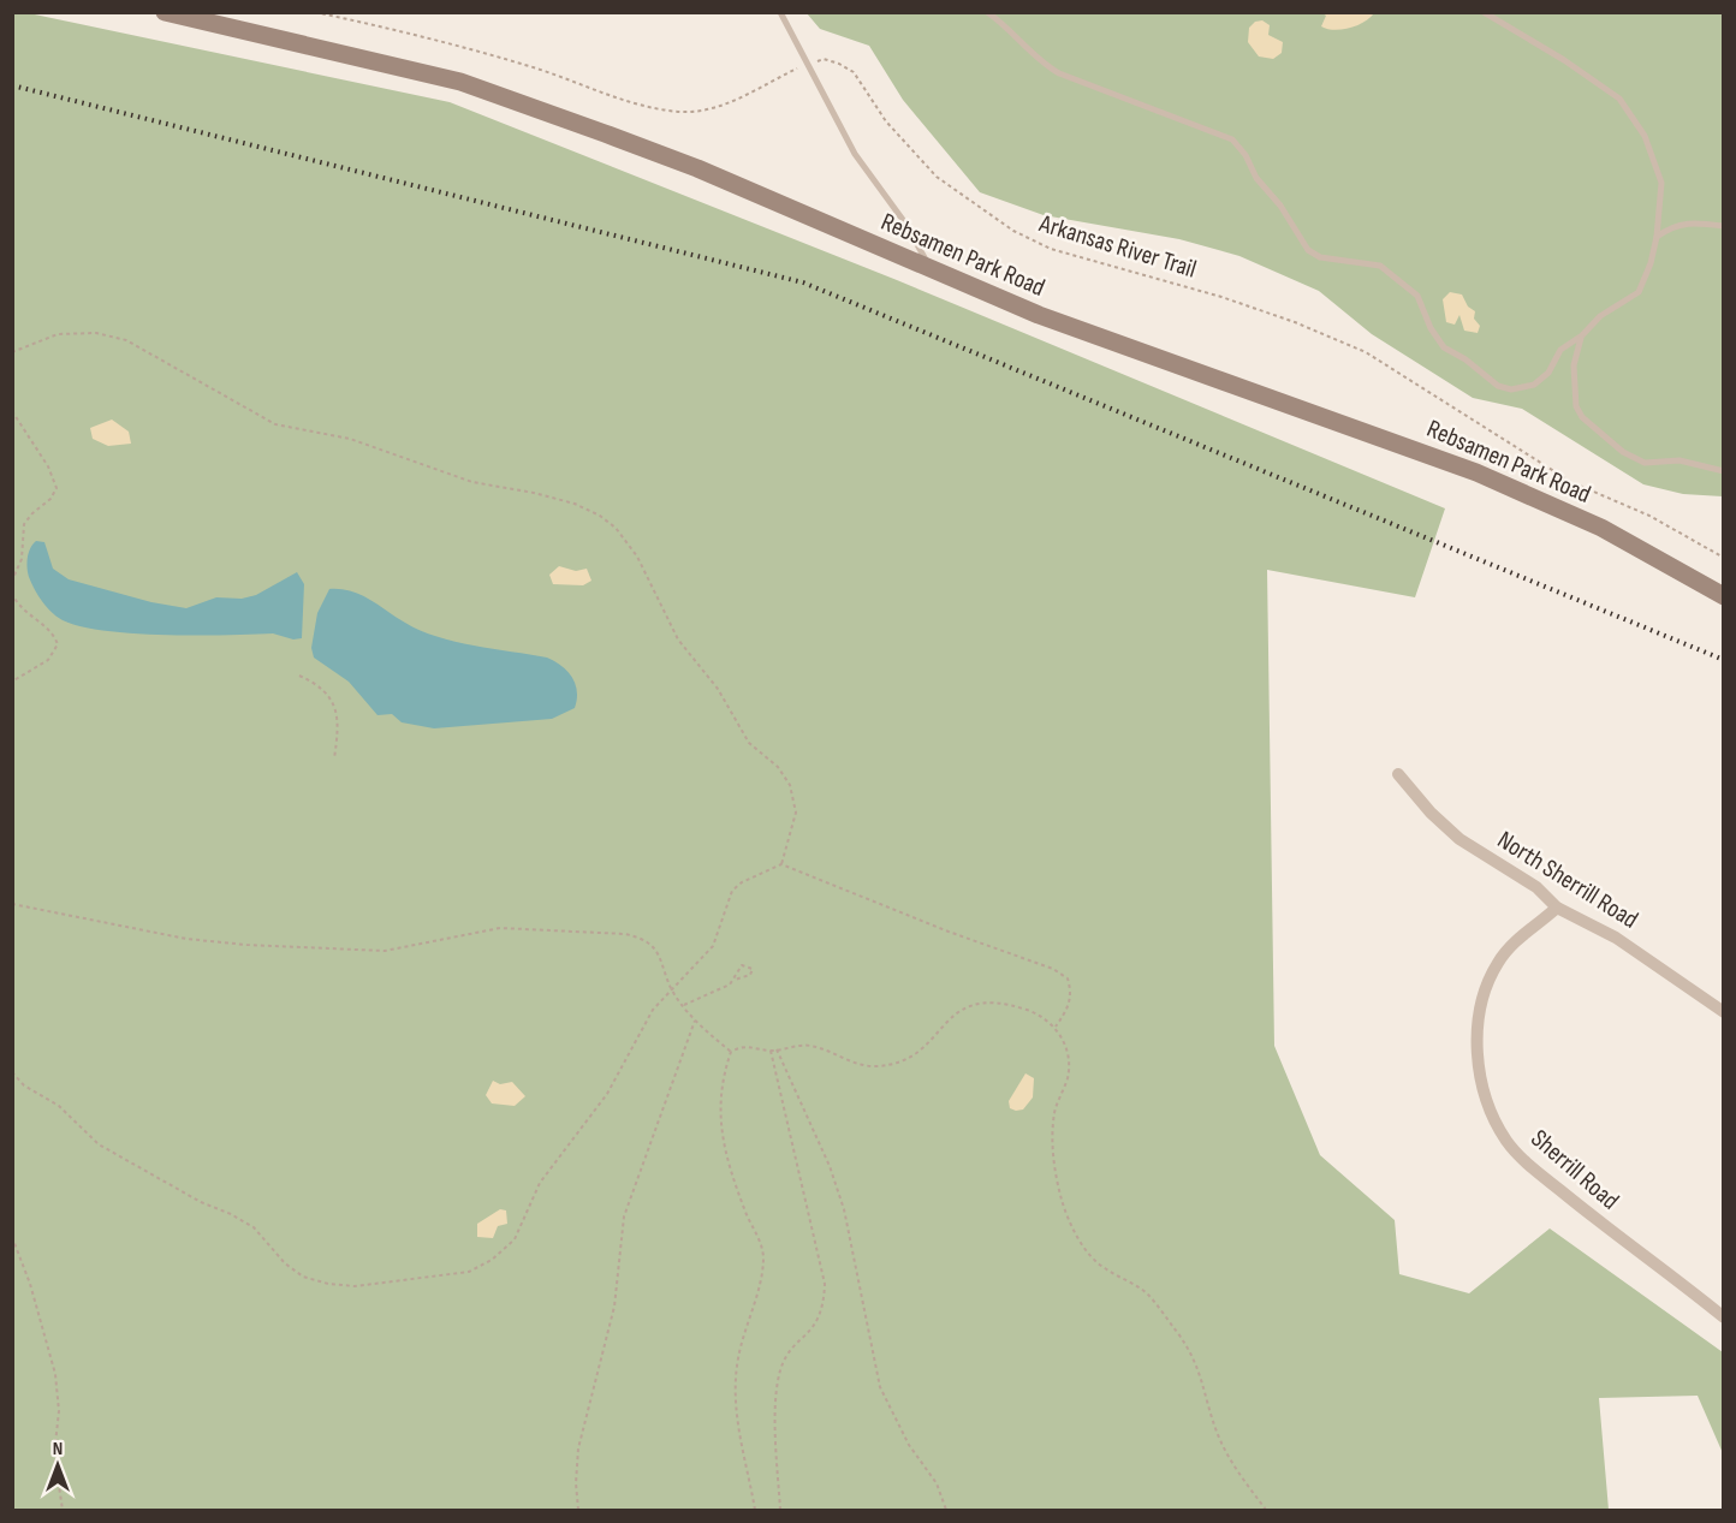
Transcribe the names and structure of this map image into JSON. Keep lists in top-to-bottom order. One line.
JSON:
{"streets":{"street":["Rebsamen Park Road","North Sherrill Road","Sherrill Road"],"path":["Arkansas River Trail"]},"crossings":[["North Sherrill Road","Sherrill Road"]],"north":"top"}
